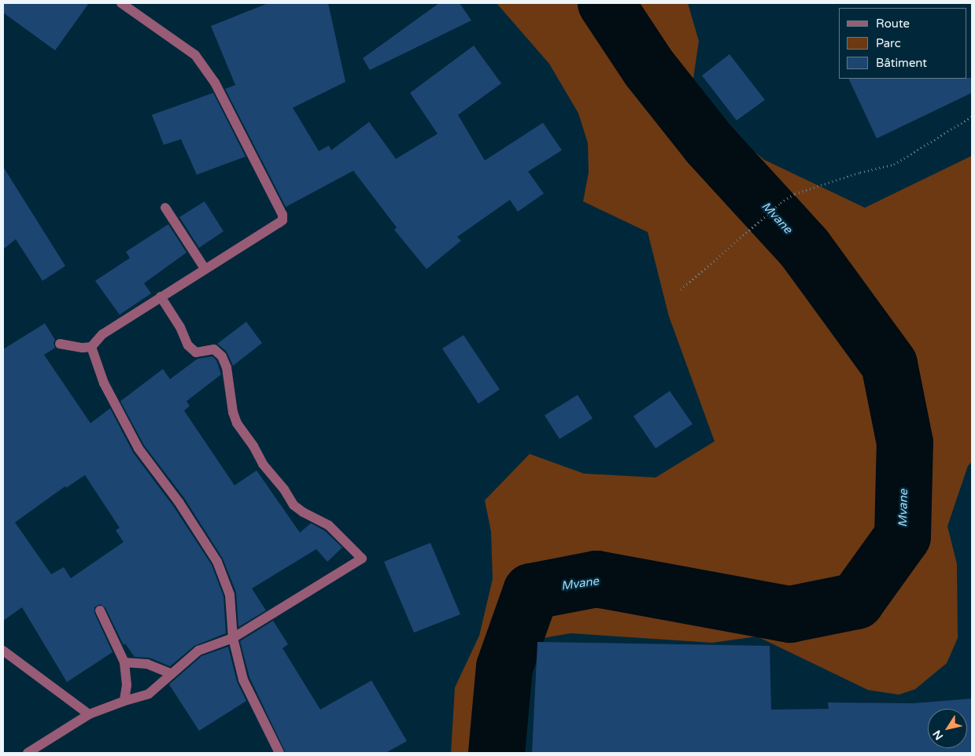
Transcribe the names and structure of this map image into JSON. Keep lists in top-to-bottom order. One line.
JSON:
{"water":["Mvane"],"legend":["Route","Parc","Bâtiment"],"north":"bottom left"}
